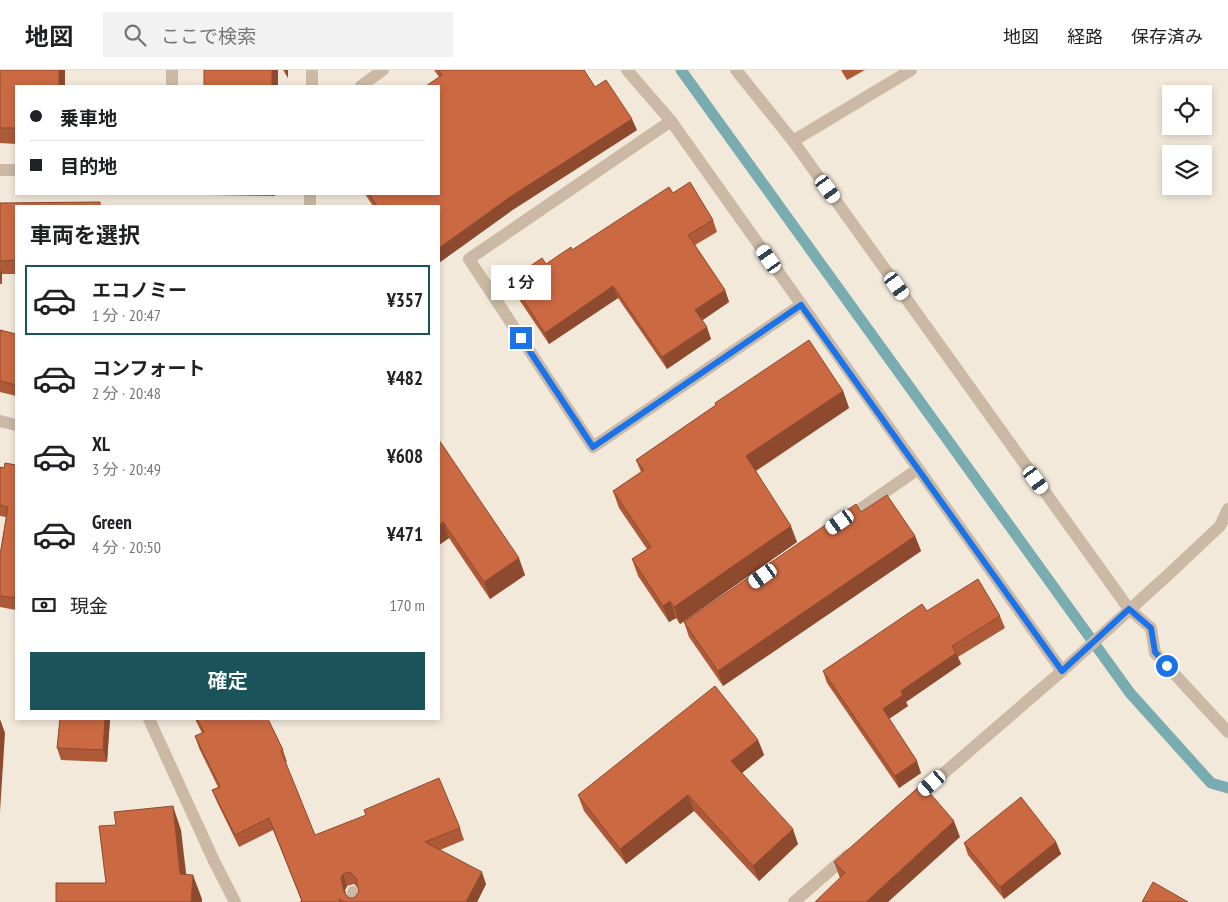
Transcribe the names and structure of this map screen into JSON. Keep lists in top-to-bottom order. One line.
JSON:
{"page":{"header":"地図","search":"ここで検索","nav":["地図","経路","保存済み"],"banner":["乗車地","目的地"],"heading":"車両を選択","bubble":"1 分","list":[{"name":"エコノミー","note":"1 分 · 20:47","value":"¥357"},{"name":"コンフォート","note":"2 分 · 20:48","value":"¥482"},{"name":"XL","note":"3 分 · 20:49","value":"¥608"},{"name":"Green","note":"4 分 · 20:50","value":"¥471"}],"pay":["現金","170 m"],"buttons":"確定"}}
